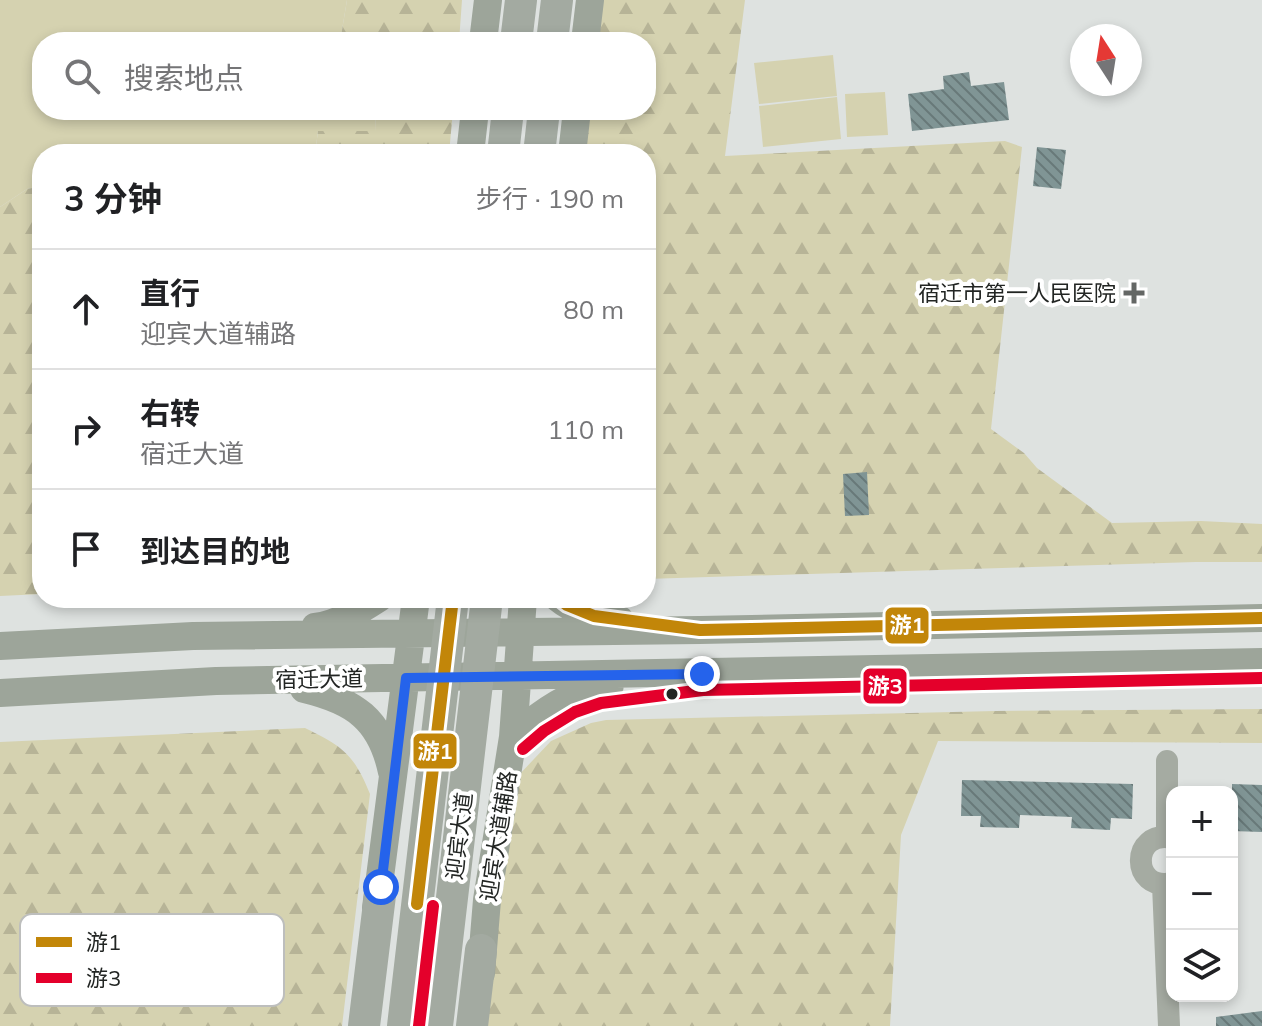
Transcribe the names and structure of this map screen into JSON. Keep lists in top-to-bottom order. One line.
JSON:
{"streets":{"highway":["迎宾大道"],"main road":["宿迁大道","迎宾大道辅路"]},"crossings":[["宿迁大道","迎宾大道辅路"]],"places":{"health":["宿迁市第一人民医院"]},"lines":["transit line 游1","transit line 游3"],"legend":["游1","游3"],"north":"top","page":{"search":"搜索地点","heading":["3 分钟","步行 · 190 m"],"list":[["直行","迎宾大道辅路","80 m"],["右转","宿迁大道","110 m"],"到达目的地"],"map_buttons":["+","−"]}}
